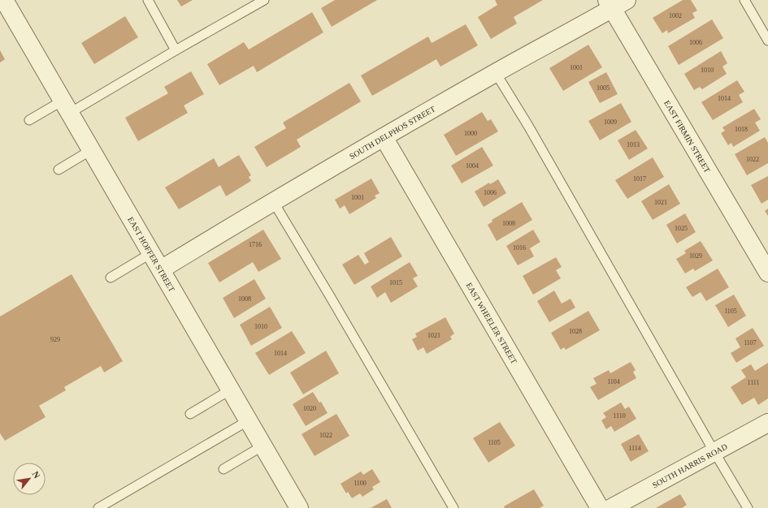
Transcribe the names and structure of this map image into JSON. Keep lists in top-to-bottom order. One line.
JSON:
{"streets":{"street":["SOUTH DELPHOS STREET","EAST FIRMIN STREET","EAST HOFFER STREET","EAST WHEELER STREET","SOUTH HARRIS ROAD"]},"crossings":[["SOUTH DELPHOS STREET","EAST FIRMIN STREET"],["SOUTH DELPHOS STREET","EAST HOFFER STREET"],["SOUTH DELPHOS STREET","EAST WHEELER STREET"]],"house_numbers":["1002","1006","1001","1010","1005","1014","1009","1018","1000","1013","1022","1004","1017","1006","1001","1021","1008","1025","1716","1016","1029","1015","1008","1105","1010","1028","1021","929","1107","1014","1104","1111","1020","1110","1022","1105","1114","1100"],"north":"top right"}
